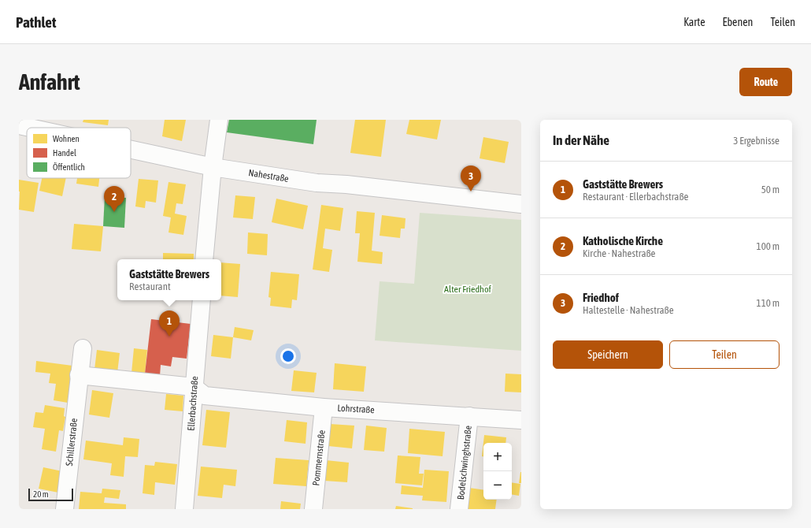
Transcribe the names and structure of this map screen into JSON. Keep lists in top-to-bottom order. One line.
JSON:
{"streets":{"street":["Nahestraße","Ellerbachstraße","Lohrstraße","Schillerstraße","Pommernstraße","Bodelschwinghstraße"]},"crossings":[["Ellerbachstraße","Lohrstraße"],["Lohrstraße","Pommernstraße"],["Lohrstraße","Bodelschwinghstraße"]],"parks":["Alter Friedhof"],"legend":["Wohnen","Handel","Öffentlich"],"scale_bar":"20 m","page":{"header":"Pathlet","nav":["Karte","Ebenen","Teilen"],"buttons":["Route",["Speichern","Teilen"]],"title":"Anfahrt","heading":["In der Nähe","3 Ergebnisse"],"list":[{"mark":"1","name":"Gaststätte Brewers","note":"Restaurant · Ellerbachstraße","value":"50 m"},{"mark":"2","name":"Katholische Kirche","note":"Kirche · Nahestraße","value":"100 m"},{"mark":"3","name":"Friedhof","note":"Haltestelle · Nahestraße","value":"110 m"}],"pins":["3","2","1"],"popup":["Gaststätte Brewers","Restaurant"],"map_buttons":["+","−"],"scale":"20 m"}}
